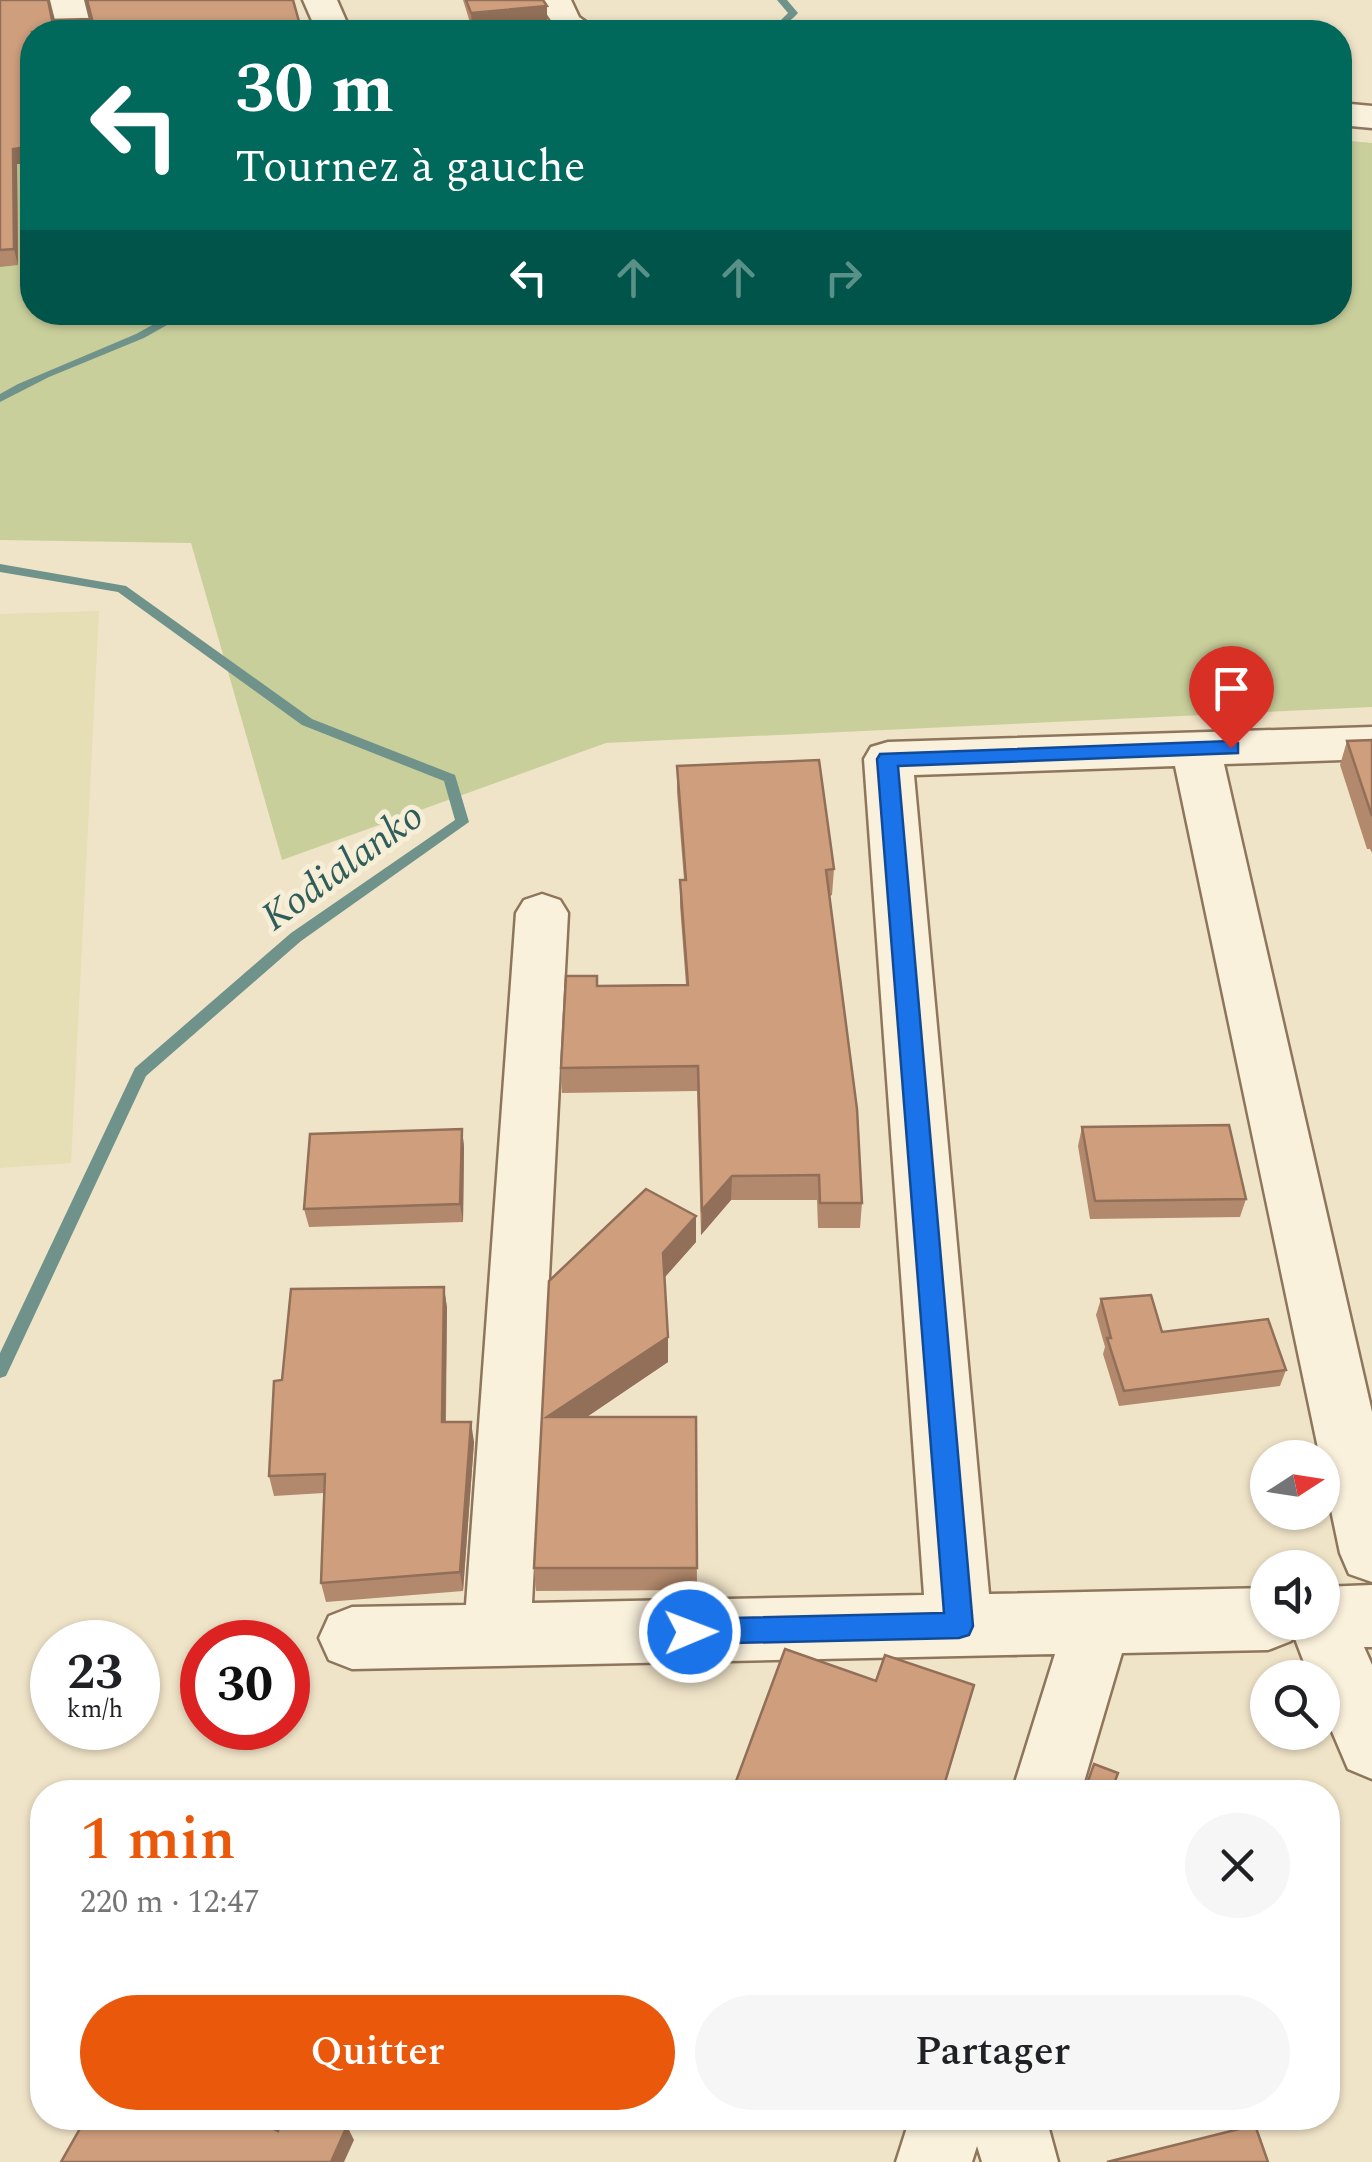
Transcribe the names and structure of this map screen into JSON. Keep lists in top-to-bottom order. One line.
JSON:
{"water":["Kodialanko"],"north":"right","page":{"turn":["30 m","Tournez à gauche"],"speed":"23 km/h","limit":"30","heading":["1 min","220 m · 12:47"],"buttons":["Quitter","Partager"]}}
